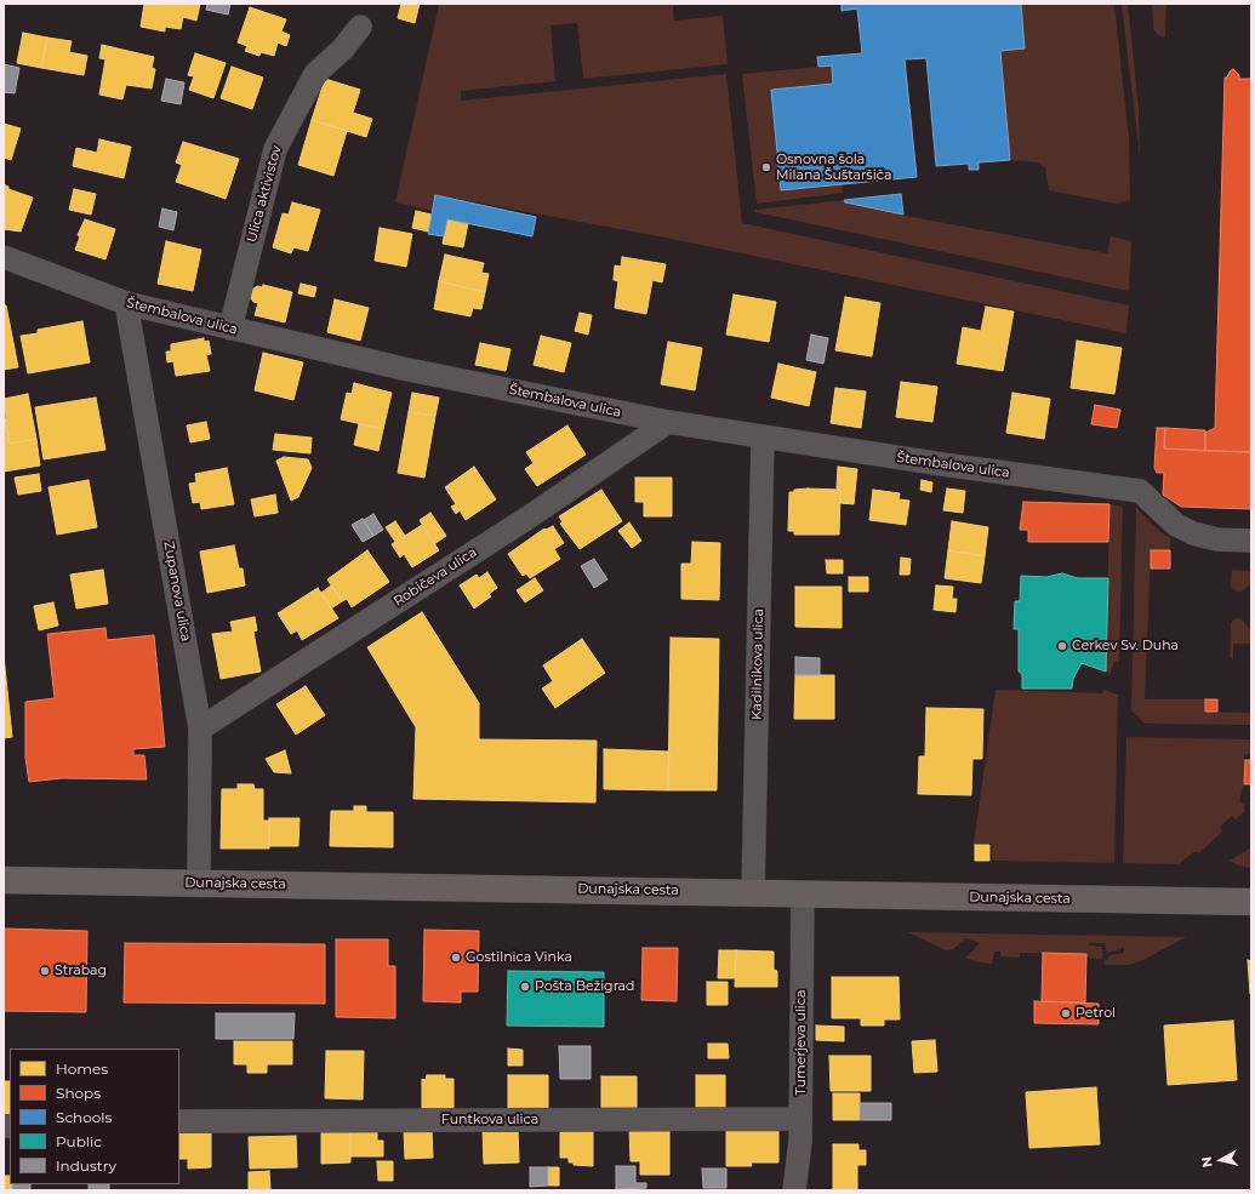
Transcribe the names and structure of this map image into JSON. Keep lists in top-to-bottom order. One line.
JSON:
{"streets":{"main road":["Dunajska cesta"],"street":["Ulica aktivistov","Štembalova ulica","Robičeva ulica","Zupanova ulica","Kadilnikova ulica","Turnerjeva ulica","Funtkova ulica"]},"crossings":[["Ulica aktivistov","Štembalova ulica"],["Štembalova ulica","Robičeva ulica"],["Štembalova ulica","Zupanova ulica"],["Štembalova ulica","Kadilnikova ulica"],["Robičeva ulica","Zupanova ulica"],["Zupanova ulica","Dunajska cesta"],["Kadilnikova ulica","Dunajska cesta"],["Dunajska cesta","Turnerjeva ulica"],["Turnerjeva ulica","Funtkova ulica"]],"places":["Osnovna šola Milana Šuštaršiča","Cerkev Sv. Duha","Gostilnica Vinka","Strabag","Pošta Bežigrad","Petrol"],"legend":["Homes","Shops","Schools","Public","Industry"],"north":"left"}
